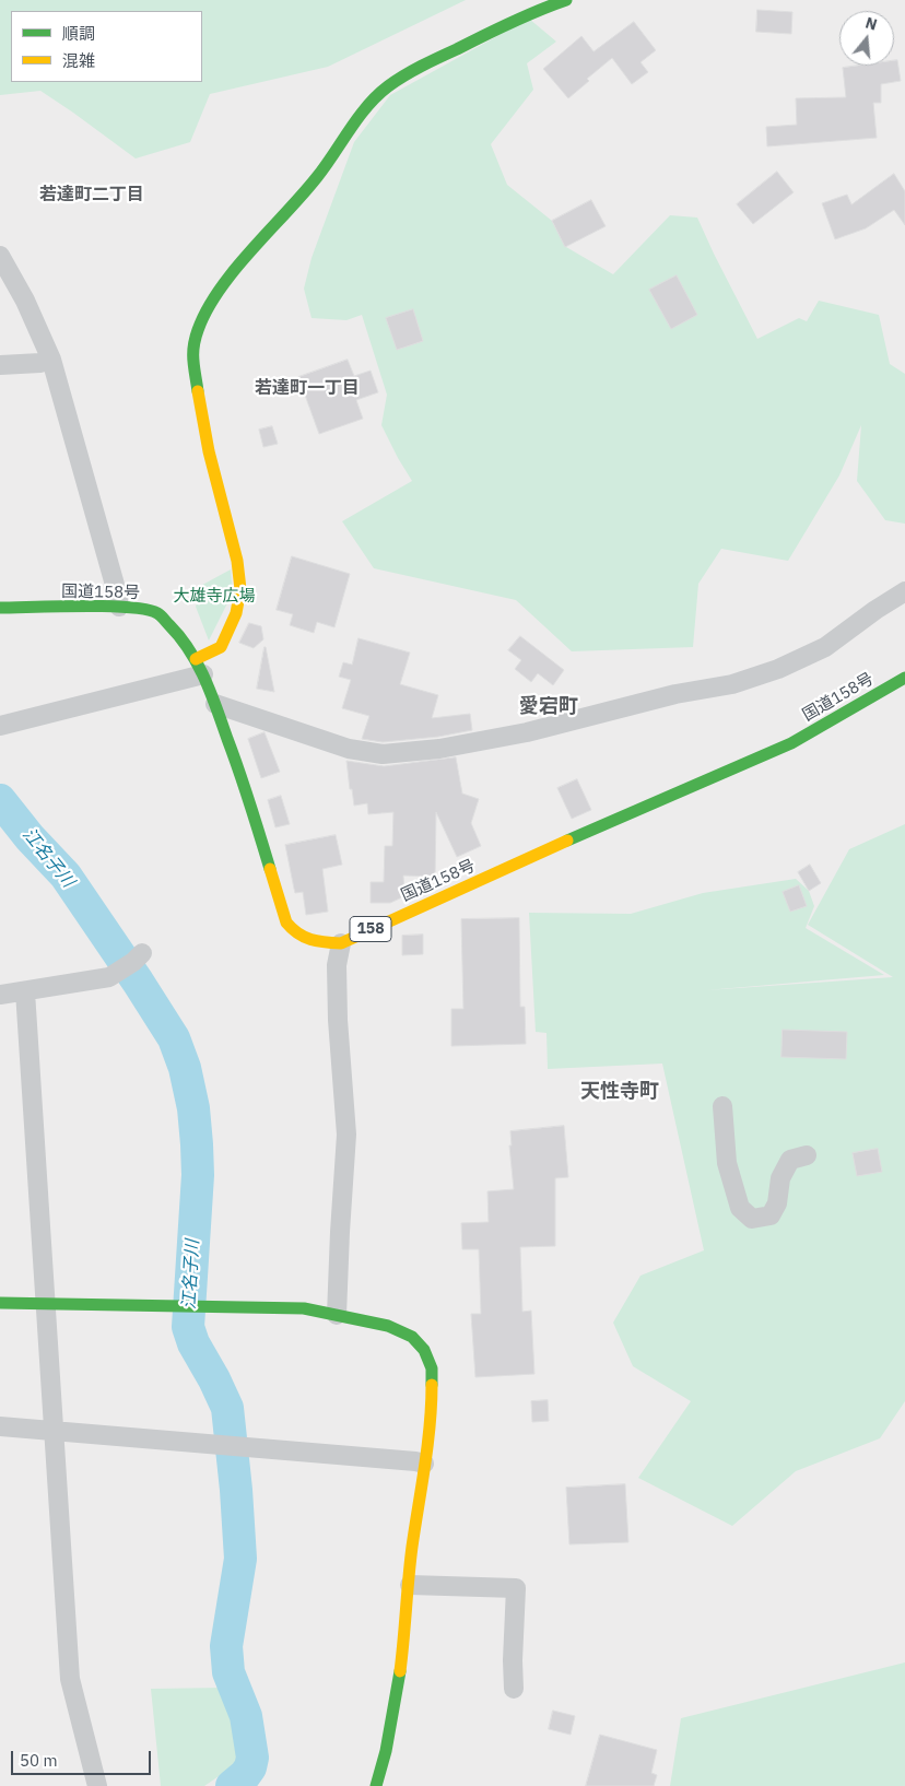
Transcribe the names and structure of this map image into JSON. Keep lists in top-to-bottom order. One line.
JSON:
{"streets":{"main road":["国道158号","158"]},"districts":["若達町二丁目","若達町一丁目","愛宕町","天性寺町"],"water":["江名子川"],"parks":["大雄寺広場"],"legend":["順調","混雑"],"scale_bar":"50 m","north":"top"}
